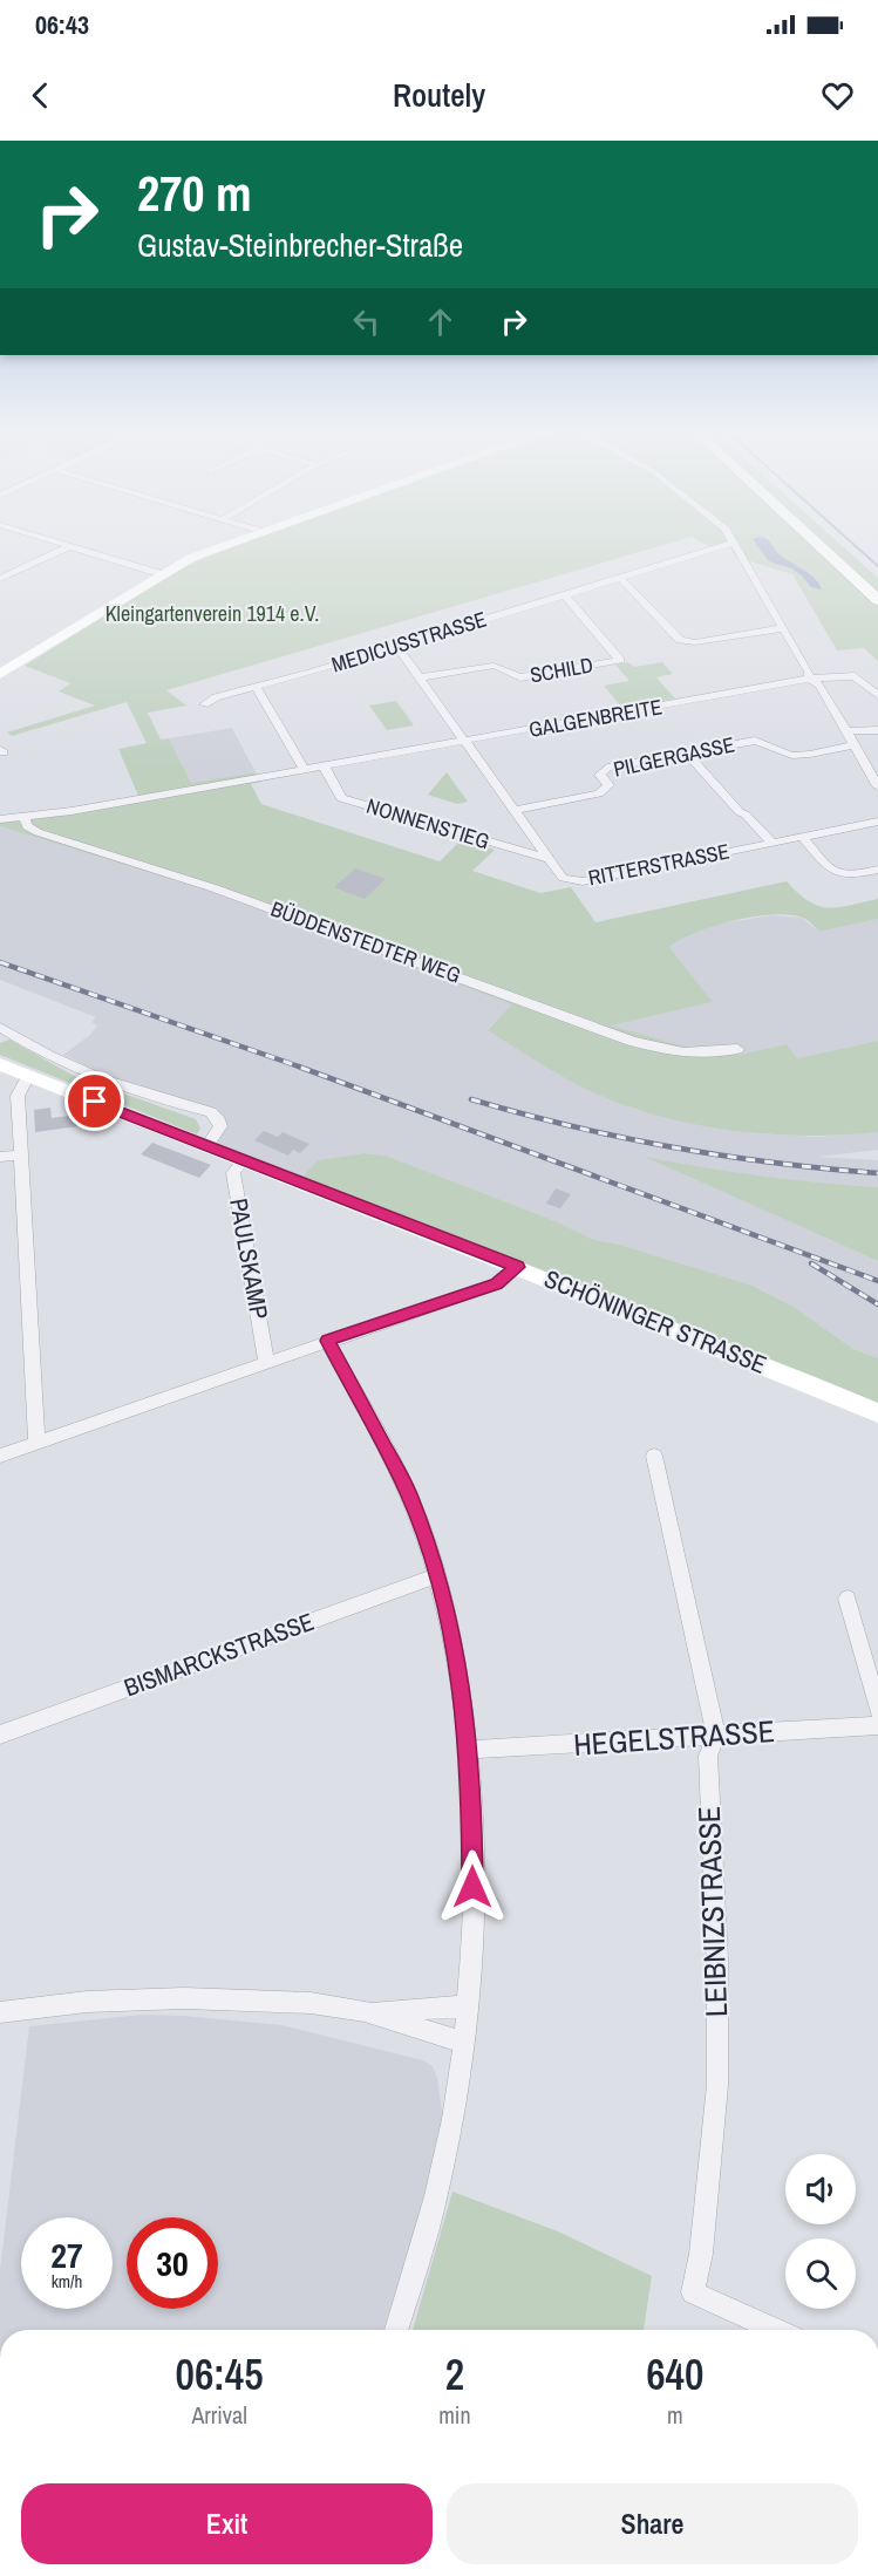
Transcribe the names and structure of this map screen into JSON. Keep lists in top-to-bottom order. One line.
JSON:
{"streets":{"main road":["SCHÖNINGER STRASSE"],"street":["MEDICUSSTRASSE","SCHILD","GALGENBREITE","PILGERGASSE","NONNENSTIEG","RITTERSTRASSE","BÜDDENSTEDTER WEG","PAULSKAMP","BISMARCKSTRASSE","HEGELSTRASSE","LEIBNIZSTRASSE"]},"crossings":[["MEDICUSSTRASSE","SCHILD"],["MEDICUSSTRASSE","RITTERSTRASSE"],["SCHILD","RITTERSTRASSE"],["GALGENBREITE","NONNENSTIEG"],["GALGENBREITE","RITTERSTRASSE"],["GALGENBREITE","BÜDDENSTEDTER WEG"],["PILGERGASSE","RITTERSTRASSE"],["NONNENSTIEG","RITTERSTRASSE"],["PAULSKAMP","SCHÖNINGER STRASSE"],["HEGELSTRASSE","LEIBNIZSTRASSE"]],"parks":["Kleingartenverein 1914 e.V."],"page":{"status":"06:43","header":"Routely","turn":["270 m","Gustav-Steinbrecher-Straße"],"speed":"27 km/h","limit":"30","eta":["06:45","Arrival","2","min","640","m"],"buttons":["Exit","Share"]}}
